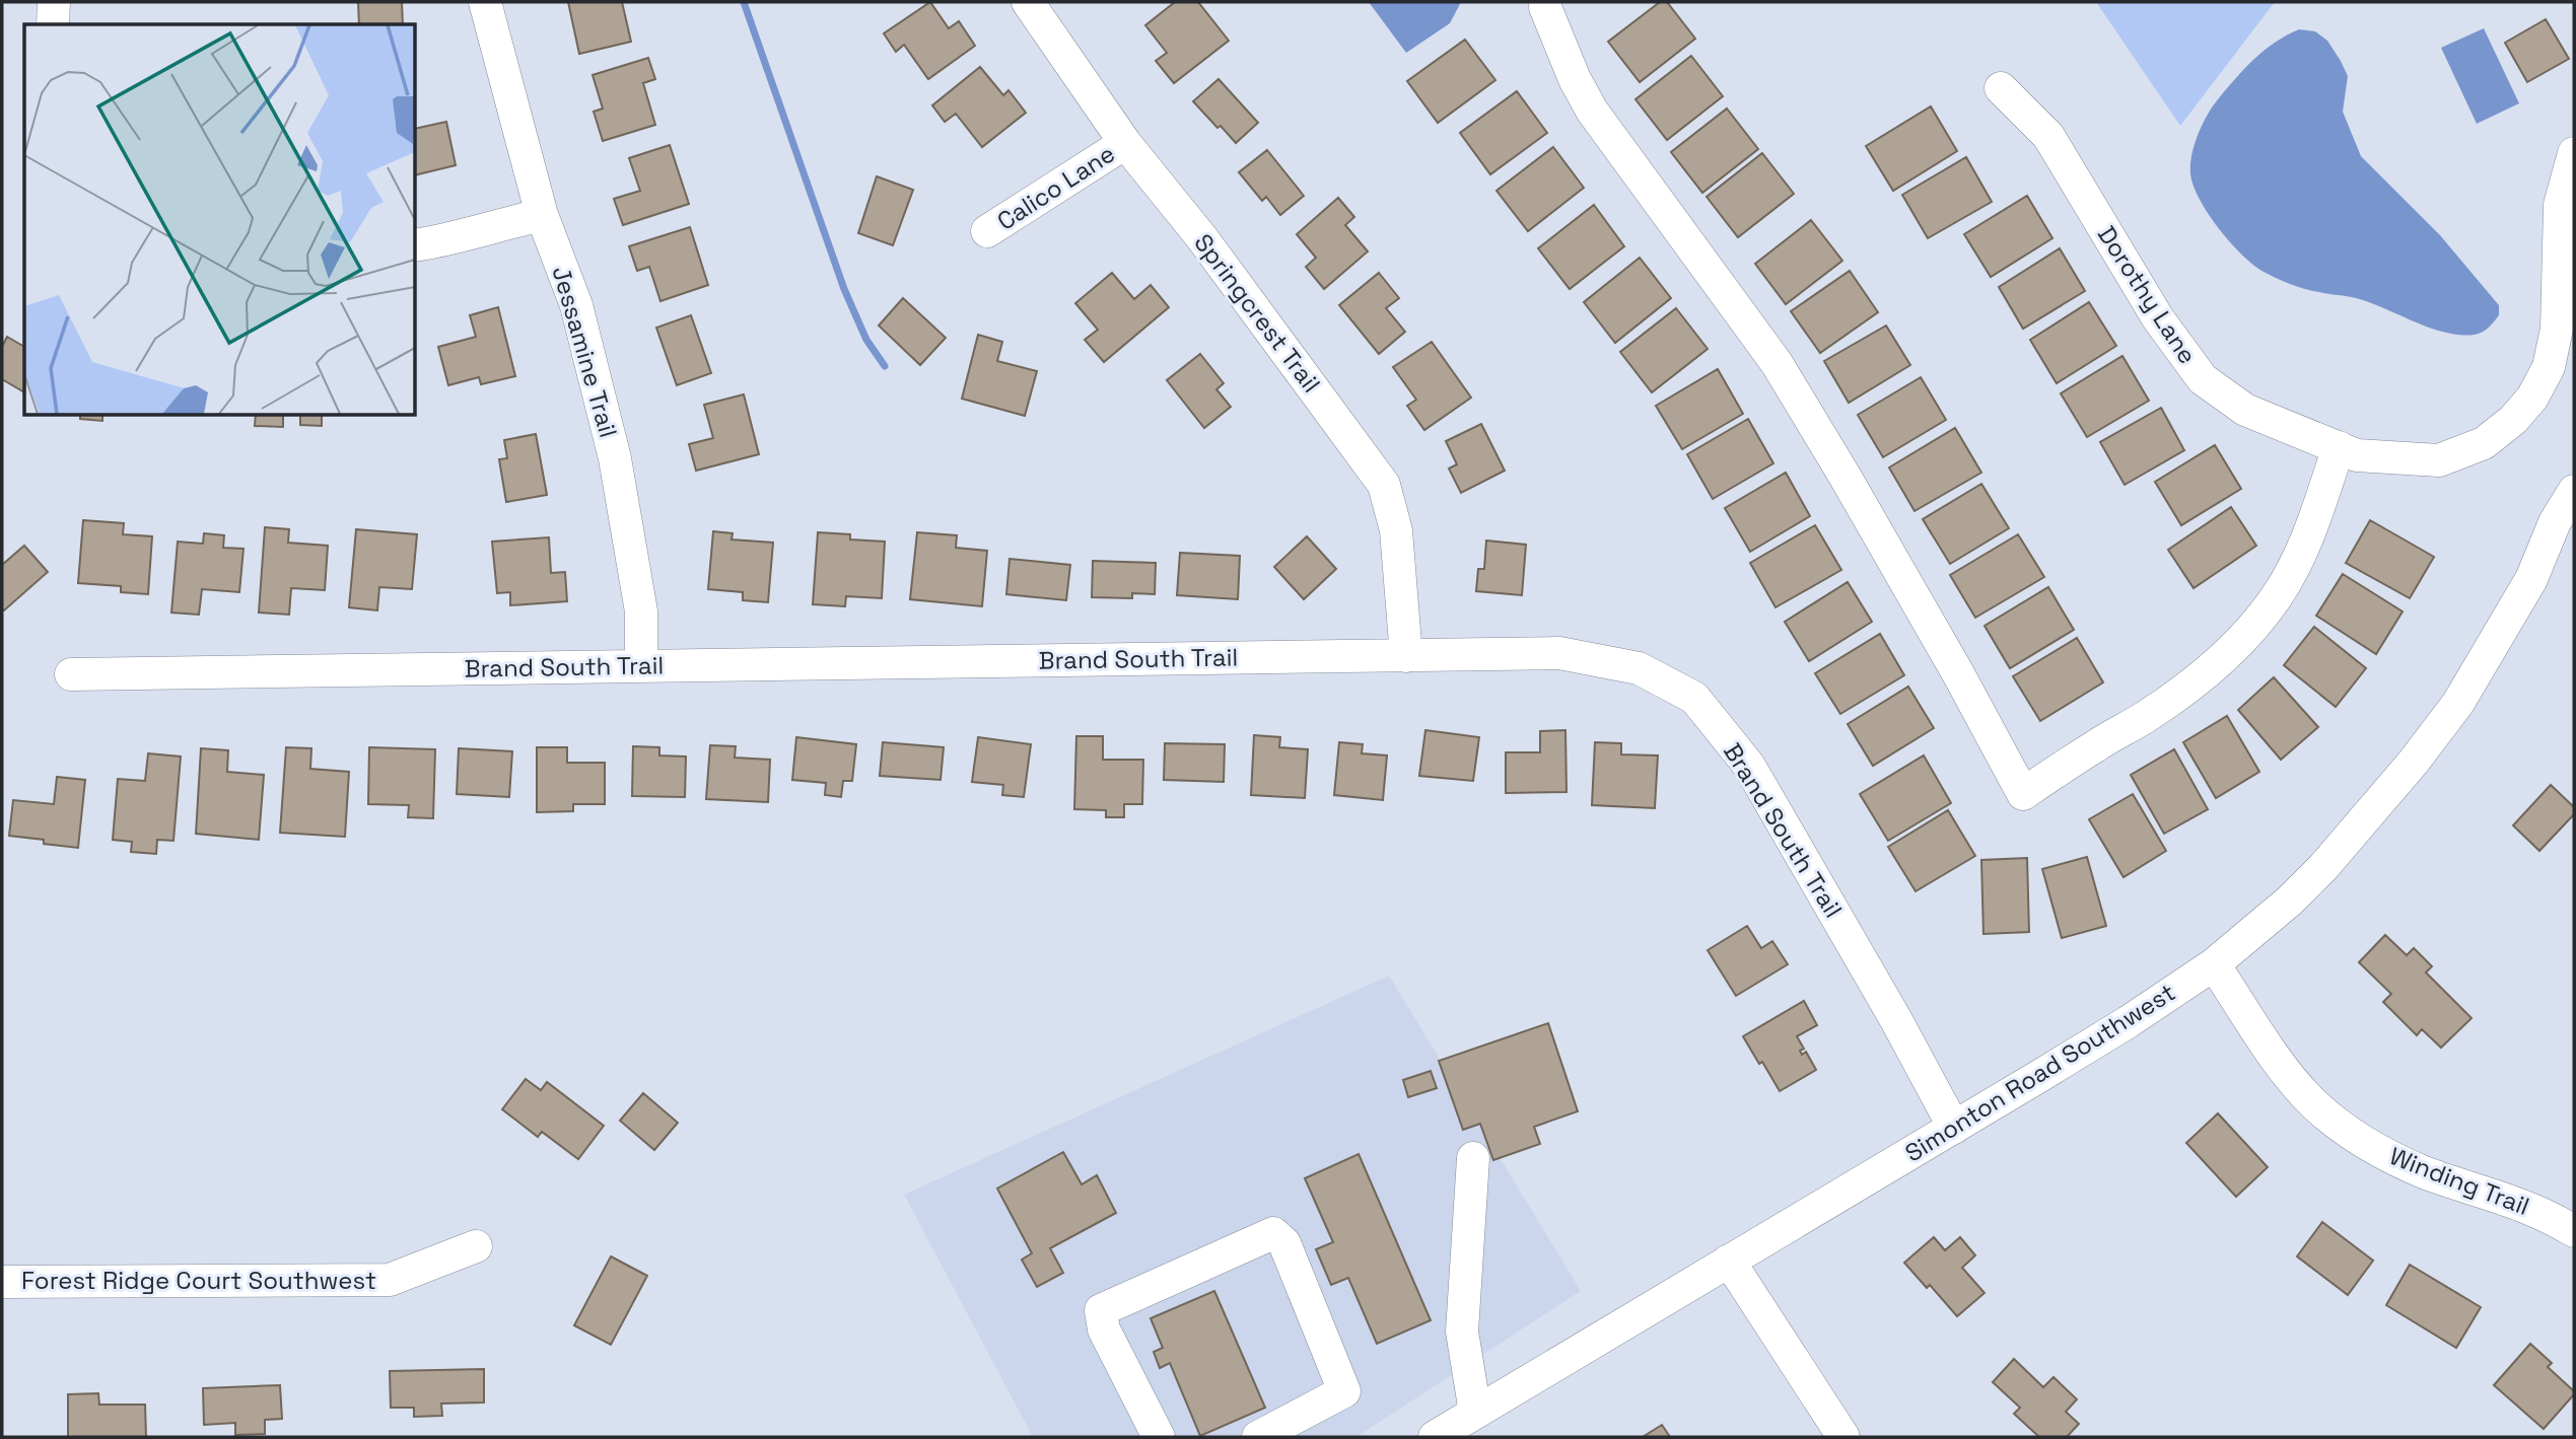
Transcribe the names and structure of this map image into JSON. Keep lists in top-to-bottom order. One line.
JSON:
{"streets":{"street":["Calico Lane","Dorothy Lane","Springcrest Trail","Jessamine Trail","Brand South Trail","Simonton Road Southwest","Winding Trail","Forest Ridge Court Southwest"]},"crossings":[["Calico Lane","Springcrest Trail"],["Springcrest Trail","Brand South Trail"],["Jessamine Trail","Brand South Trail"],["Brand South Trail","Simonton Road Southwest"],["Simonton Road Southwest","Winding Trail"]]}
